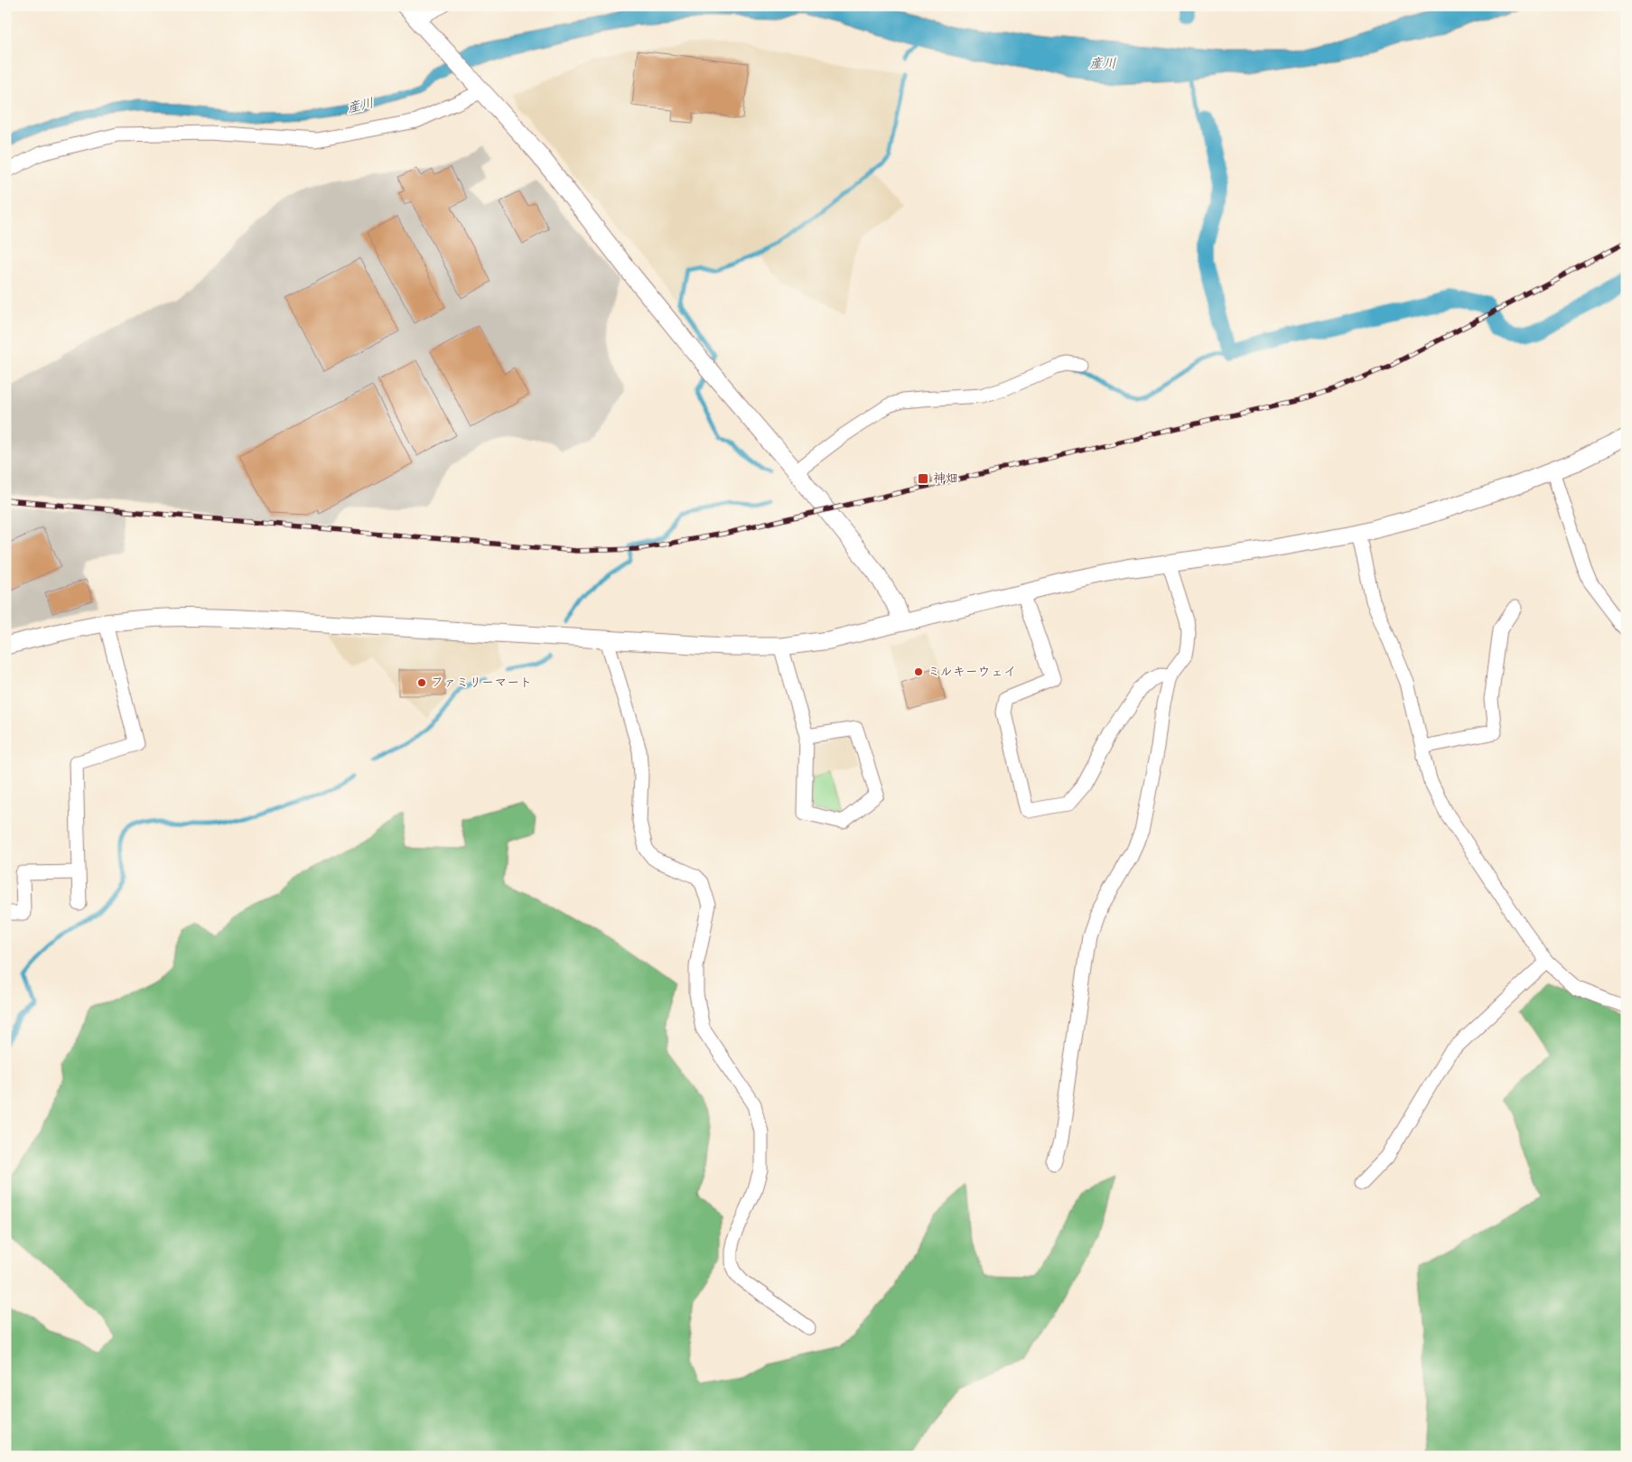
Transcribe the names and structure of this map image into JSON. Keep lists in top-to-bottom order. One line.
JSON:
{"water":["産川"],"places":{"transit":["神畑"],"other":["ミルキーウェイ","ファミリーマート"]}}
